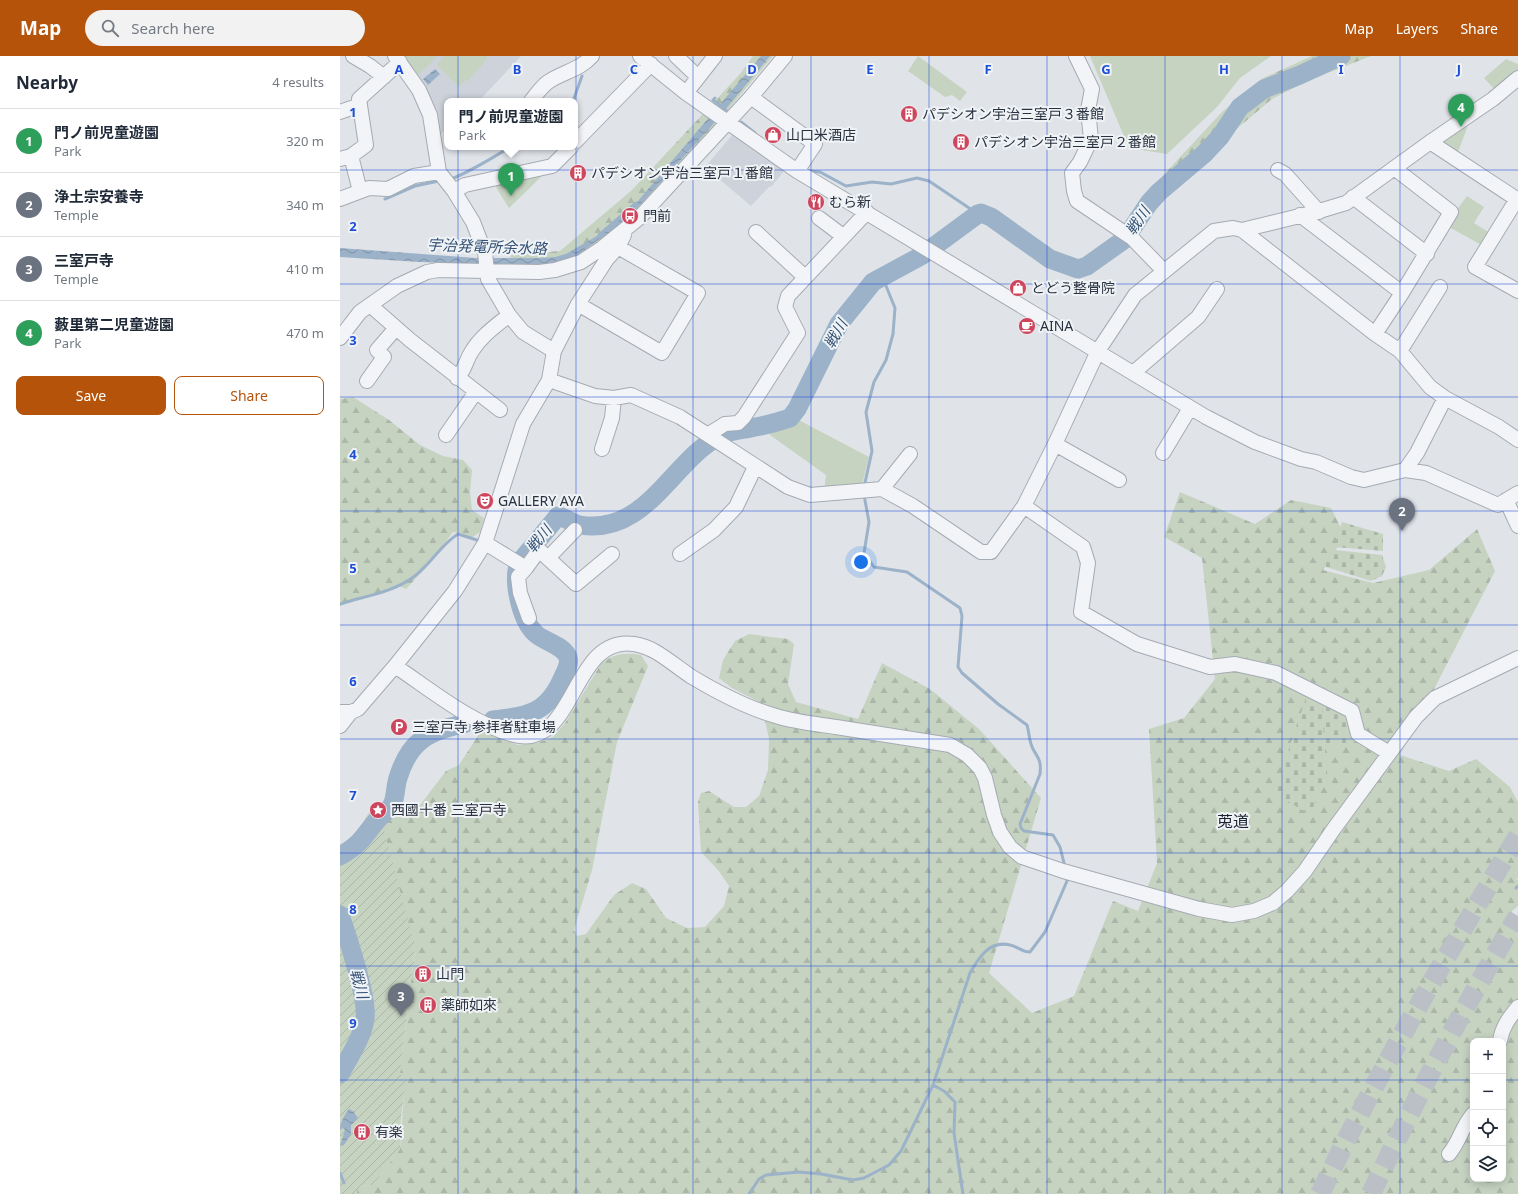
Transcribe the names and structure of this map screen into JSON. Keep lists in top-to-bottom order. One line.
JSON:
{"districts":["莵道"],"water":["戦川","宇治発電所余水路"],"places":{"building":["パデシオン宇治三室戸３番館","パデシオン宇治三室戸２番館","パデシオン宇治三室戸１番館","山門","薬師如來","有楽"],"shop":["山口米酒店","とどう整骨院"],"restaurant":["むら新"],"bus stop":["門前"],"cafe":["AINA"],"theatre":["GALLERY AYA"],"parking":["三室戸寺 参拝者駐車場"],"place":["西國十番 三室戸寺"]},"page":{"header":"Map","search":"Search here","nav":["Map","Layers","Share"],"heading":["Nearby","4 results"],"pins":["4","1","2","3"],"popup":["門ノ前児童遊園","Park"],"list":[{"mark":"1","name":"門ノ前児童遊園","note":"Park","value":"320 m"},{"mark":"2","name":"浄土宗安養寺","note":"Temple","value":"340 m"},{"mark":"3","name":"三室戸寺","note":"Temple","value":"410 m"},{"mark":"4","name":"藪里第二児童遊園","note":"Park","value":"470 m"}],"buttons":["Save","Share"],"map_buttons":["+","−"]},"grid":{"columns":["A","B","C","D","E","F","G","H","I","J"],"rows":["1","2","3","4","5","6","7","8","9"]}}
